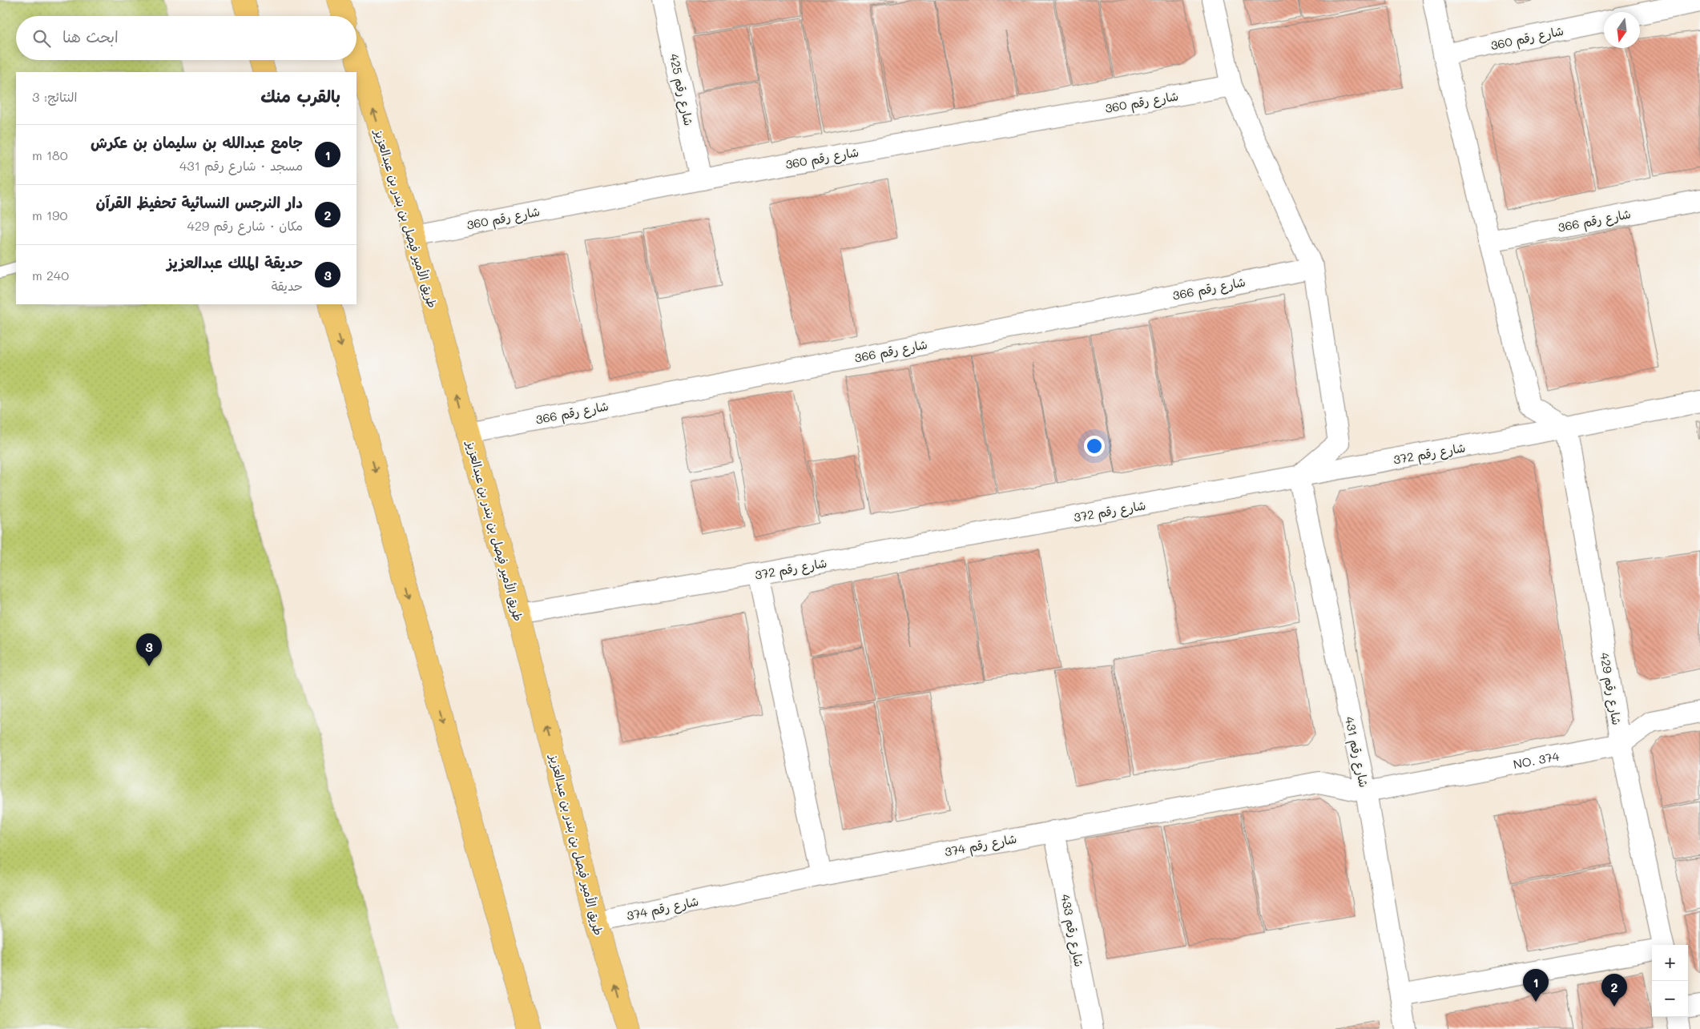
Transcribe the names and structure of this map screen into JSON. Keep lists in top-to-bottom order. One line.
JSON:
{"streets":{"main road":["طريق الأمير فيصل بن بندر بن عبدالعزيز"],"street":["شارع رقم 360","شارع رقم 425","شارع رقم 366","شارع رقم 372","شارع رقم 429","شارع رقم 431","NO. 374","شارع رقم 374","شارع رقم 433"]},"crossings":[["شارع رقم 360","شارع رقم 425"],["شارع رقم 360","طريق الأمير فيصل بن بندر بن عبدالعزيز"],["طريق الأمير فيصل بن بندر بن عبدالعزيز","شارع رقم 366"],["طريق الأمير فيصل بن بندر بن عبدالعزيز","شارع رقم 372"],["طريق الأمير فيصل بن بندر بن عبدالعزيز","شارع رقم 374"],["شارع رقم 372","شارع رقم 429"],["شارع رقم 372","شارع رقم 431"],["شارع رقم 429","NO. 374"],["شارع رقم 431","NO. 374"],["شارع رقم 431","شارع رقم 374"],["NO. 374","شارع رقم 374"],["شارع رقم 374","شارع رقم 433"]],"north":"bottom","page":{"search":"ابحث هنا","heading":["بالقرب منك","النتائج: 3"],"list":[{"mark":"1","name":"جامع عبدالله بن سليمان بن عكرش","note":"مسجد · شارع رقم 431","value":"180 m"},{"mark":"2","name":"دار النرجس النسائية تحفيظ القرآن","note":"مكان · شارع رقم 429","value":"190 m"},{"mark":"3","name":"حديقة الملك عبدالعزيز","note":"حديقة","value":"240 m"}],"pins":["3","1","2"],"map_buttons":["+","−"]}}
